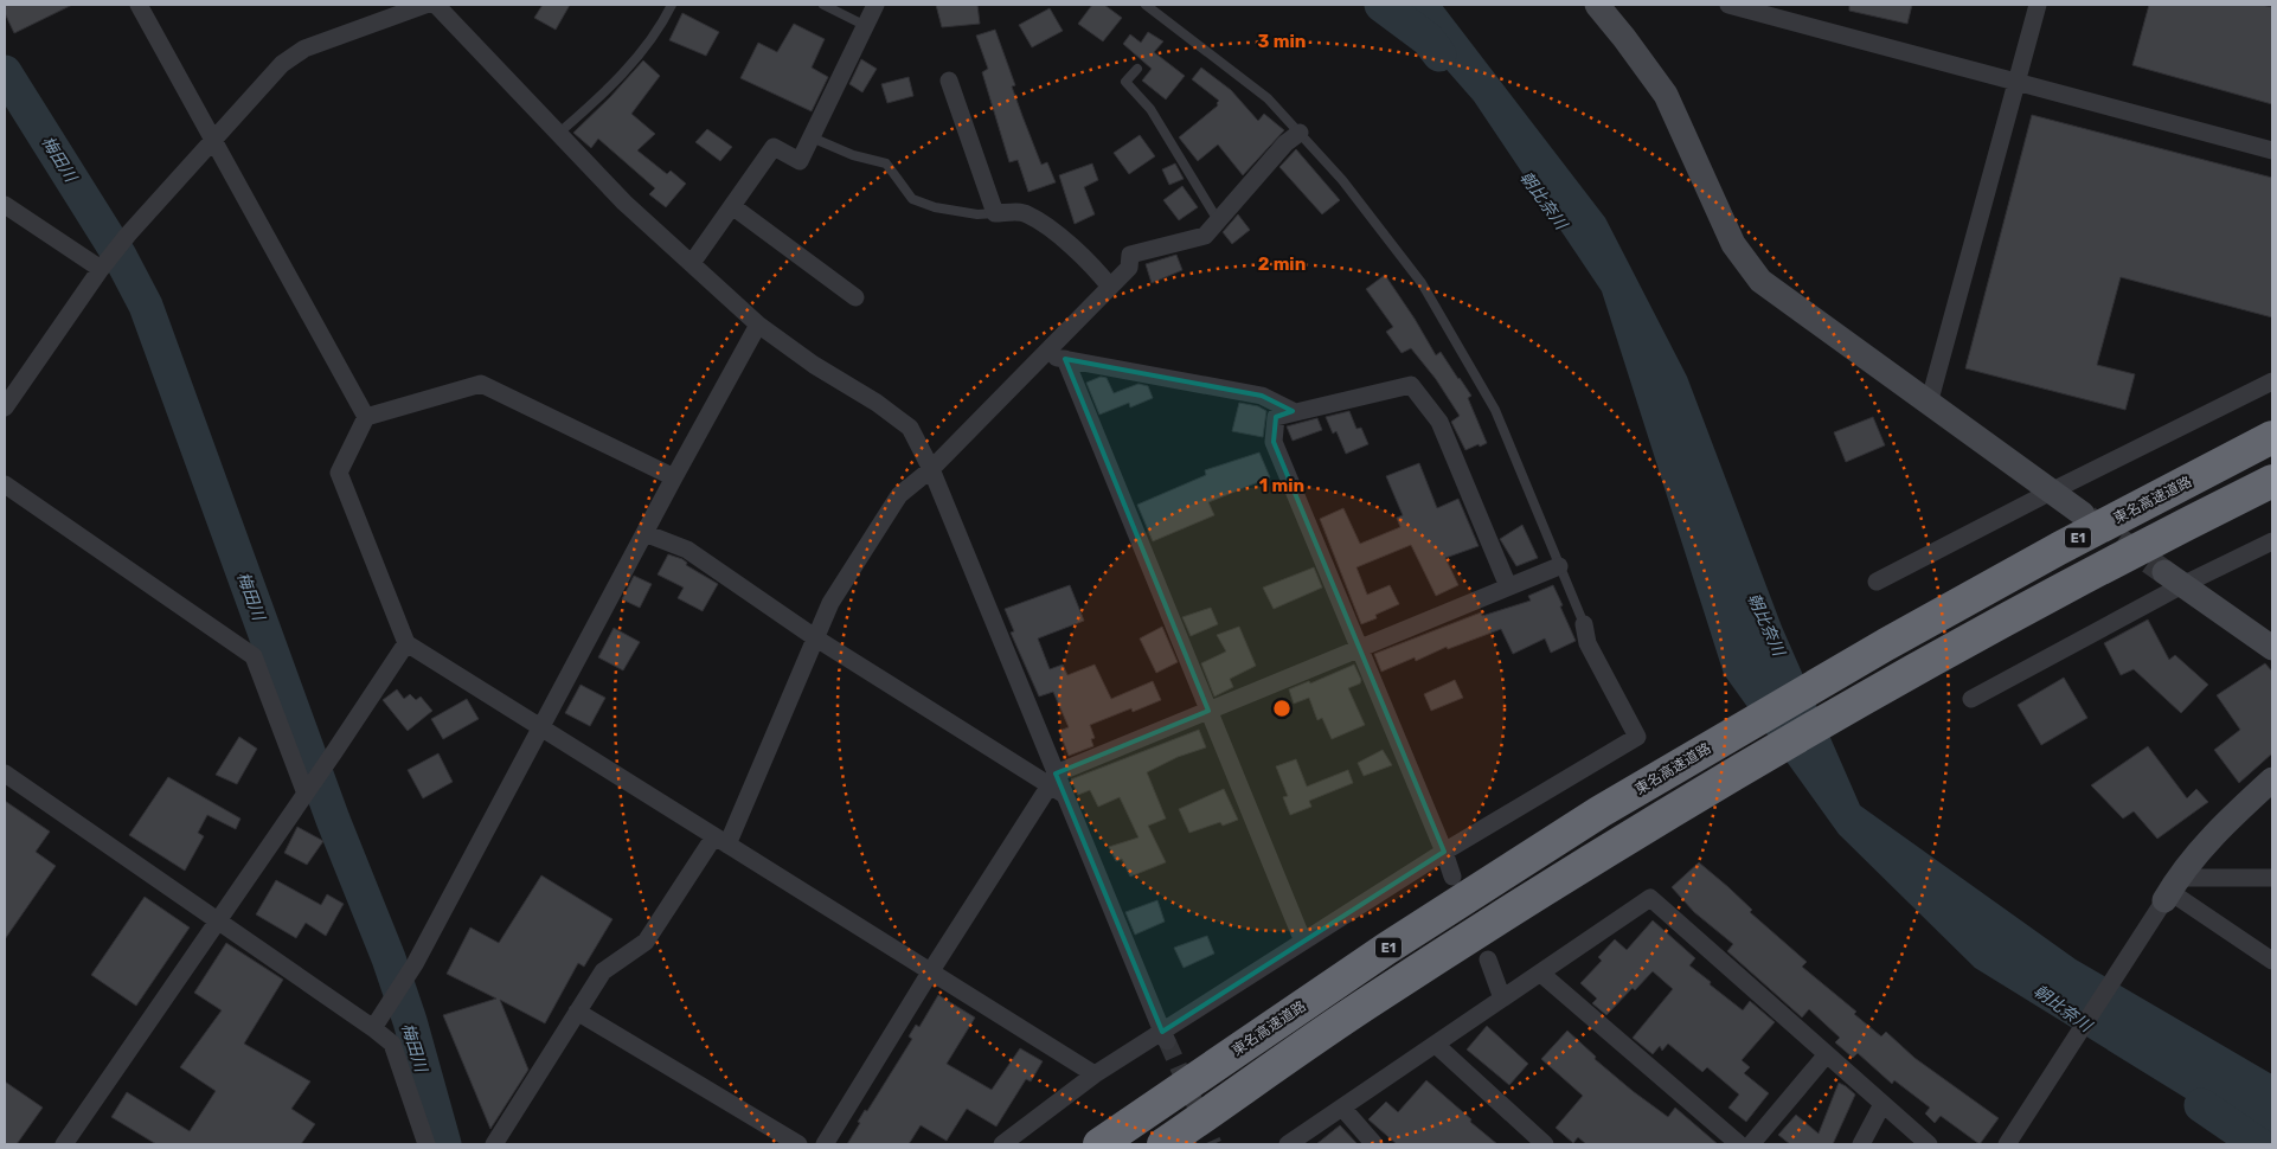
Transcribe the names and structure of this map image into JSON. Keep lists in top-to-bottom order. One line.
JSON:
{"streets":{"highway":["東名高速道路","E1"]},"water":["梅田川","朝比奈川"],"rings":["3 min","2 min","1 min"]}
